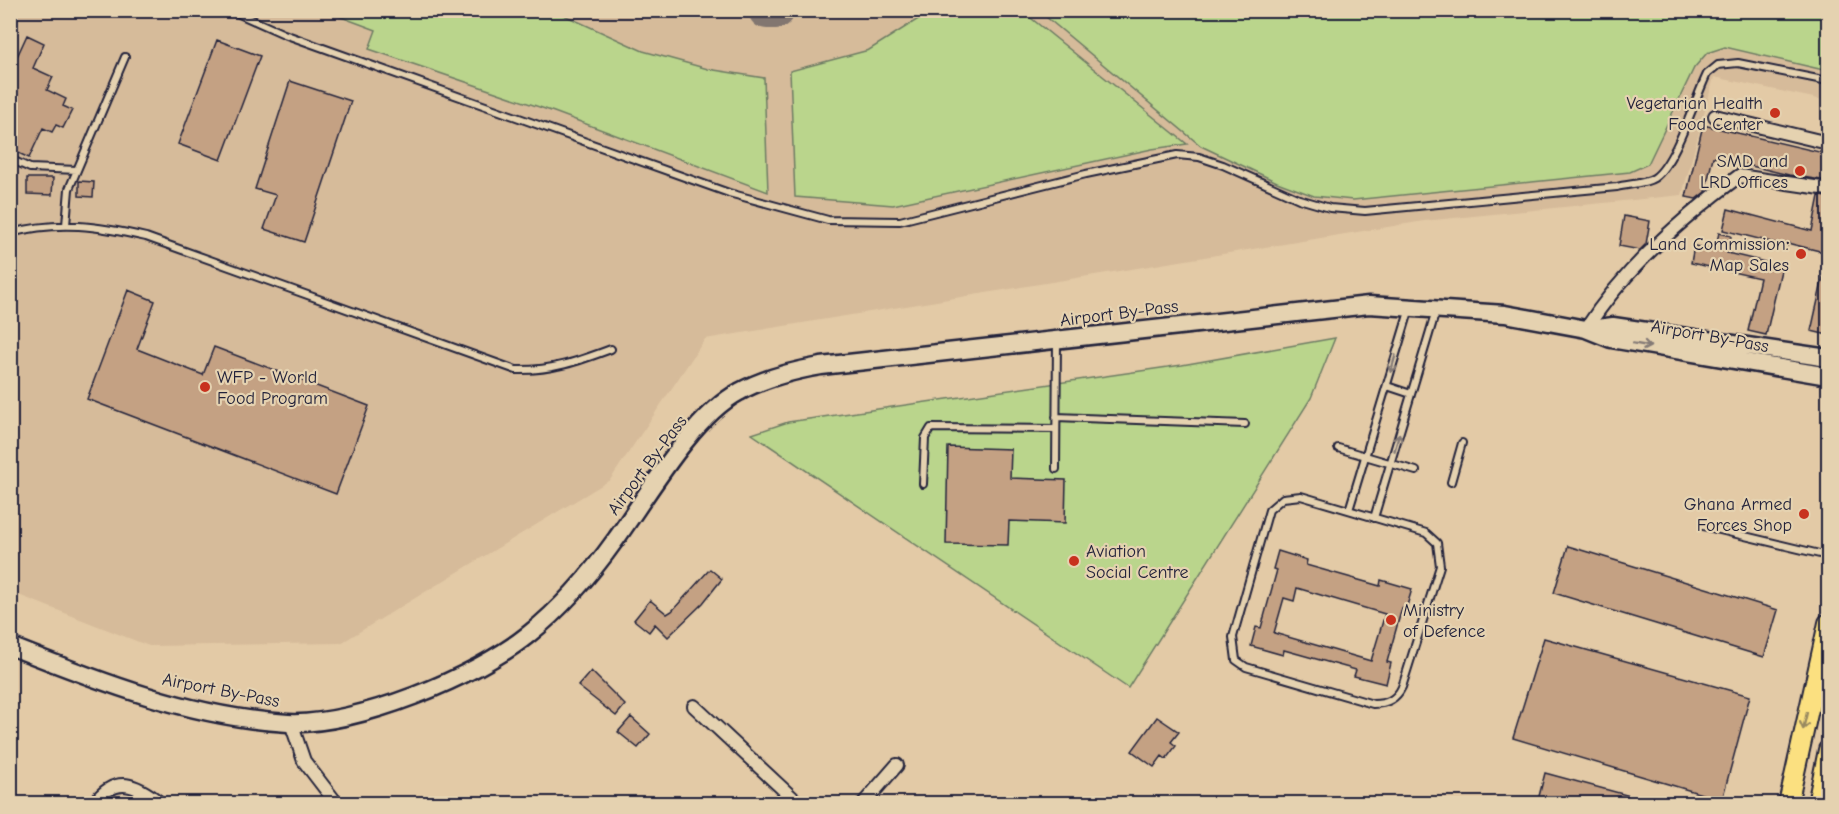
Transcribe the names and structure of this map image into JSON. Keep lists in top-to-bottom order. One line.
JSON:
{"streets":{"main road":["Airport By-Pass"]},"places":["Vegetarian Health Food Center","SMD and LRD Offices","Land Commission: Map Sales","WFP - World Food Program","Ghana Armed Forces Shop","Aviation Social Centre","Ministry of Defence"]}
